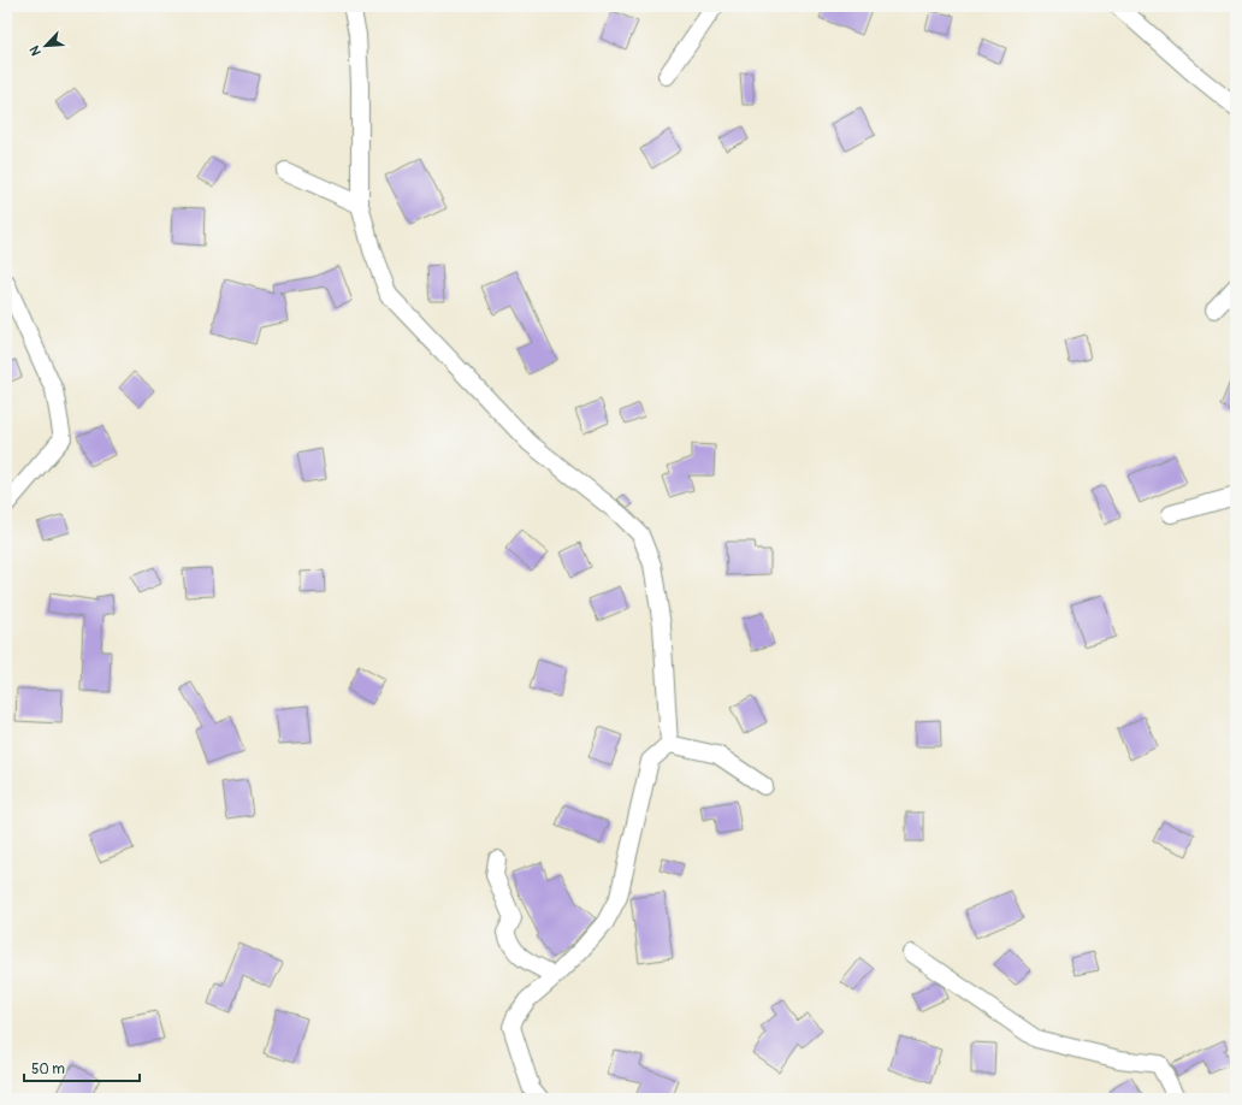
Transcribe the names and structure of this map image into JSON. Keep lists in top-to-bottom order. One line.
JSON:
{"scale_bar":"50 m","north":"bottom left"}
